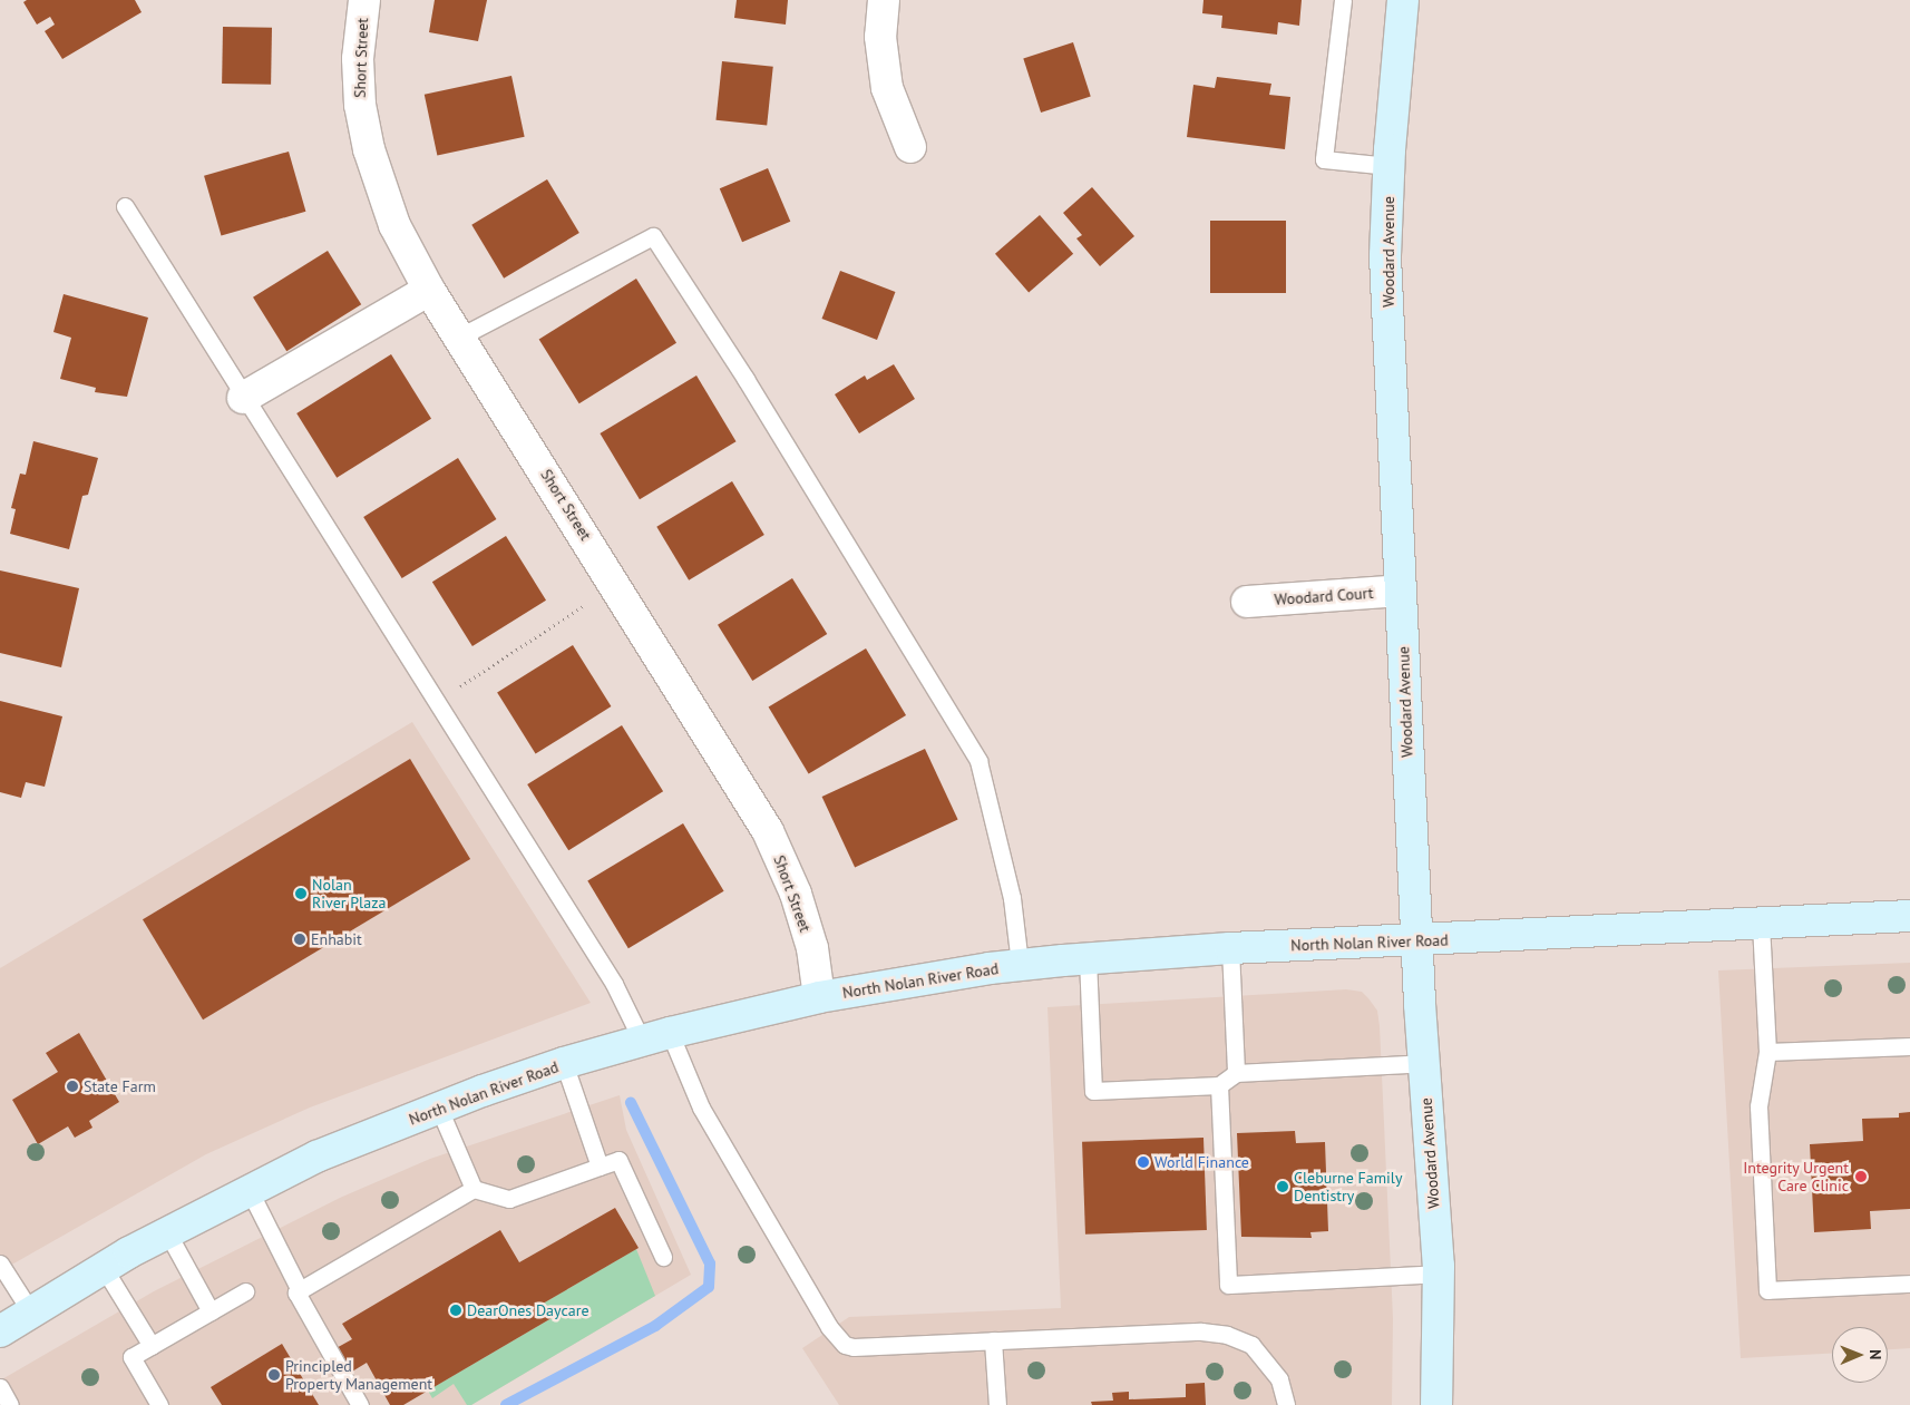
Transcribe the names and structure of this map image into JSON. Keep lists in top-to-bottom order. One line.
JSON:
{"streets":{"main road":["Woodard Avenue","North Nolan River Road"],"street":["Short Street","Woodard Court"]},"crossings":[["Short Street","North Nolan River Road"],["Woodard Avenue","Woodard Court"],["Woodard Avenue","North Nolan River Road"]],"places":["Nolan River Plaza","Enhabit","State Farm","World Finance","Integrity Urgent Care Clinic","Cleburne Family Dentistry","DearOnes Daycare","Principled Property Management"],"north":"right"}
